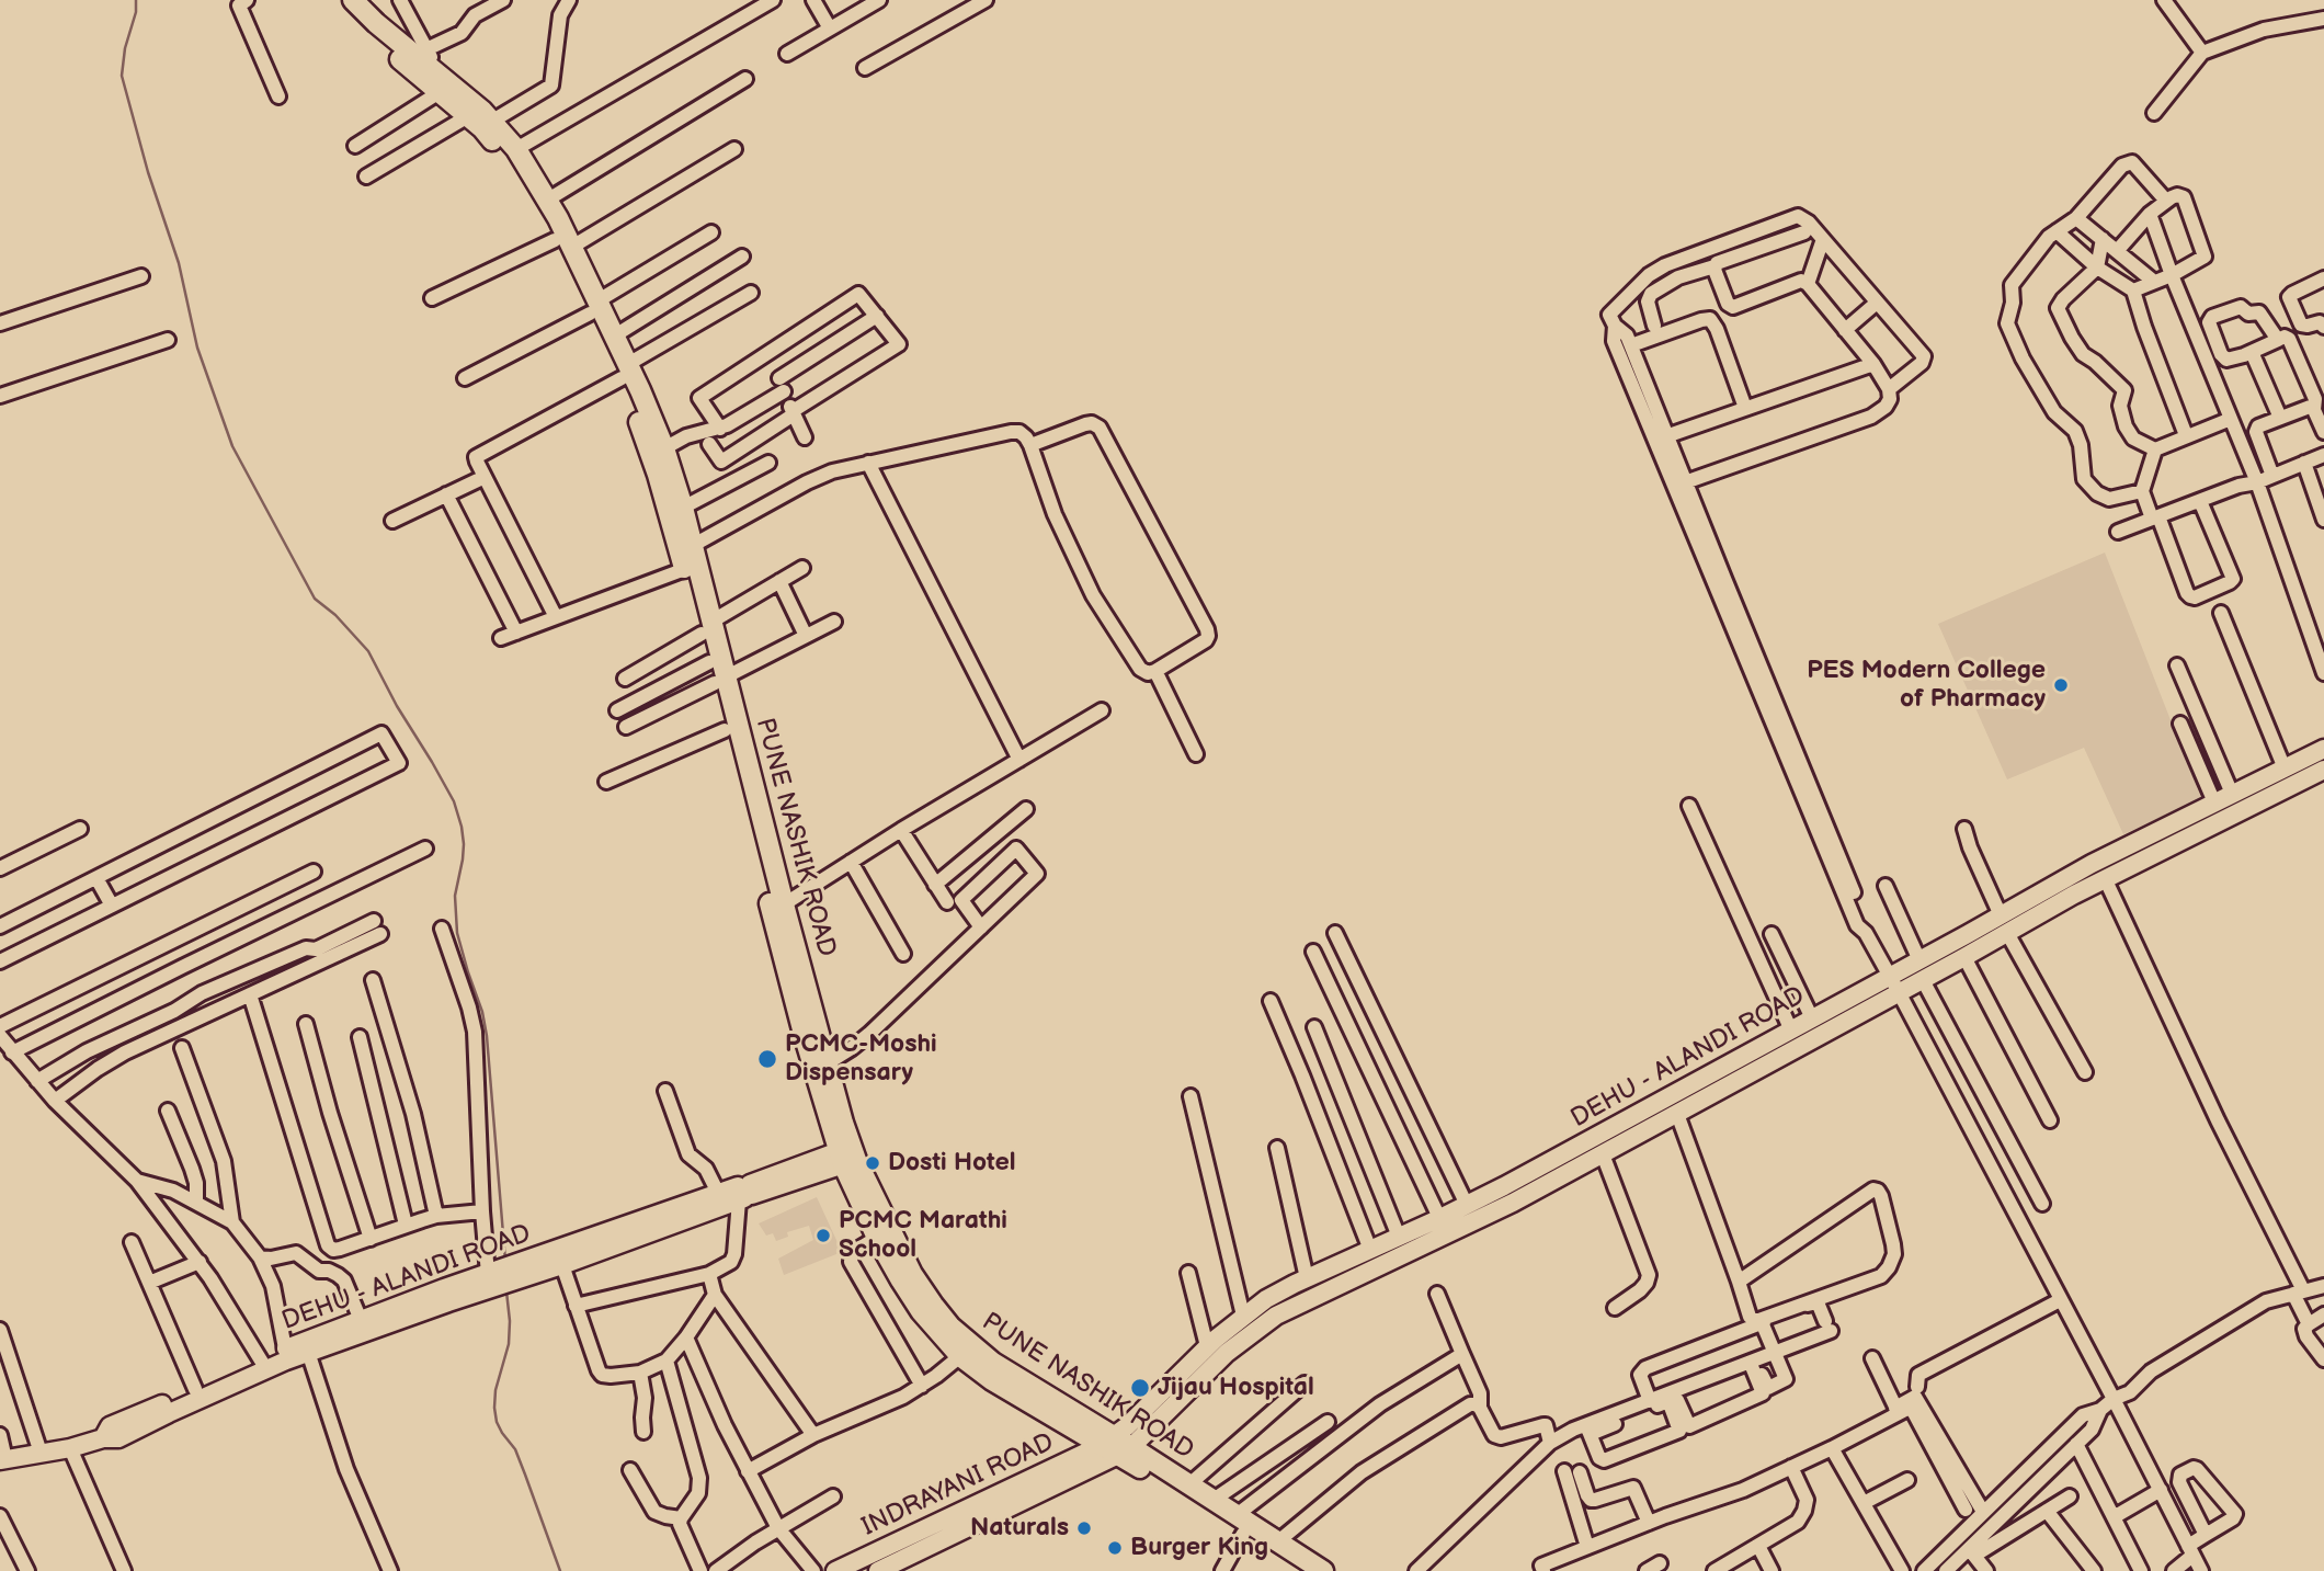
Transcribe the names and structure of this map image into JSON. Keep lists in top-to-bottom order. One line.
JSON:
{"streets":{"highway":["PUNE NASHIK ROAD"],"main road":["DEHU - ALANDI ROAD","INDRAYANI ROAD"]},"crossings":[["PUNE NASHIK ROAD","DEHU - ALANDI ROAD"],["PUNE NASHIK ROAD","INDRAYANI ROAD"],["DEHU - ALANDI ROAD","INDRAYANI ROAD"]],"places":["PES Modern College of Pharmacy","PCMC-Moshi Dispensary","Dosti Hotel","PCMC Marathi School","Jijau Hospital","Naturals","Burger King"]}
